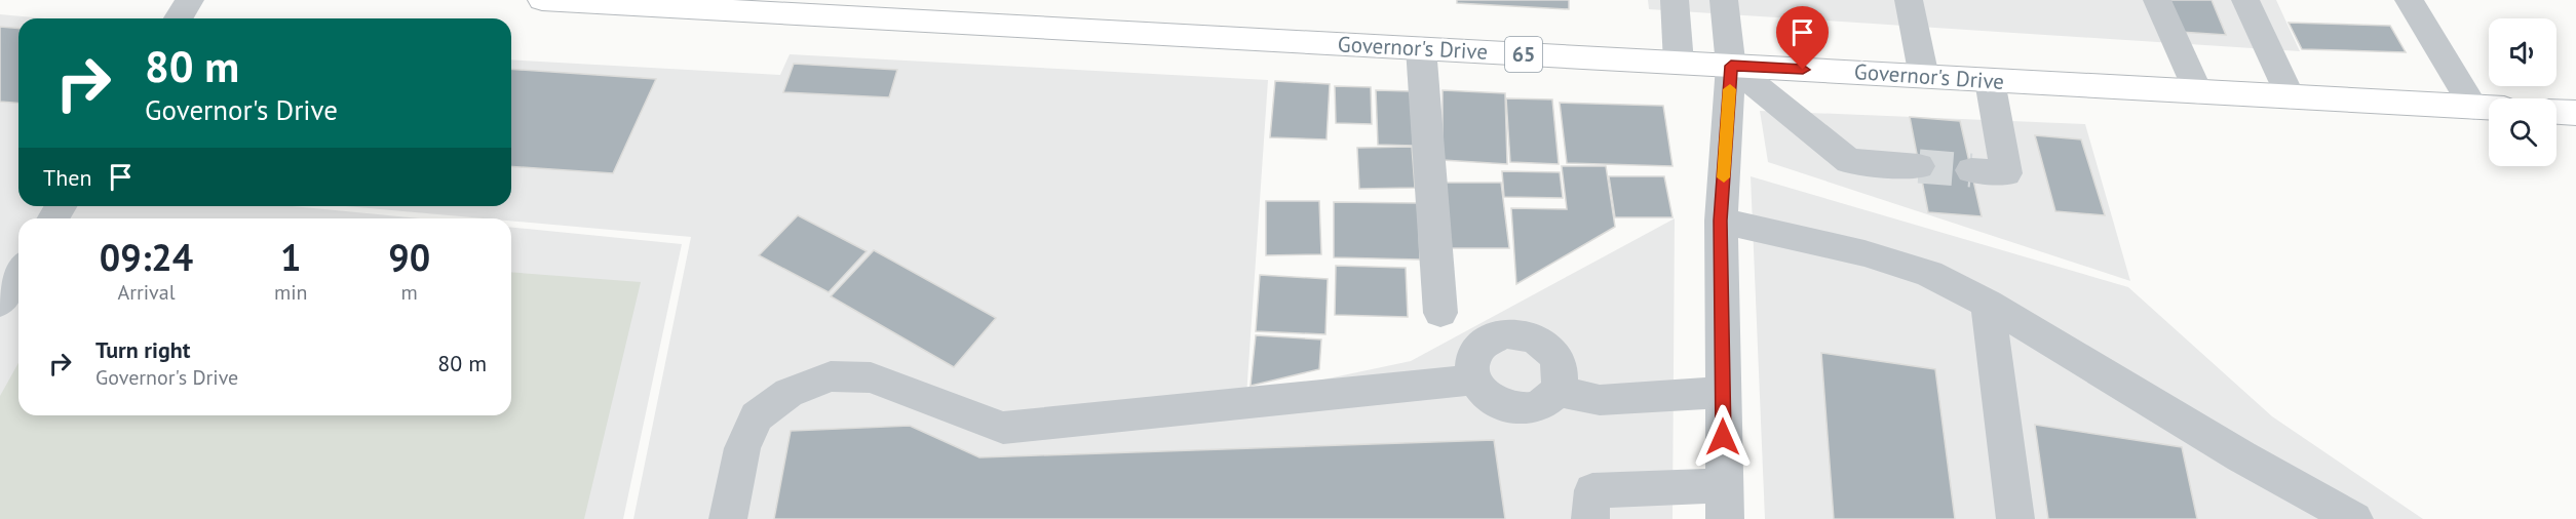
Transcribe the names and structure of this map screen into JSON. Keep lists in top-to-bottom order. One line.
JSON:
{"streets":{"highway":["Governor's Drive","65"]},"page":{"turn":["80 m","Governor's Drive"],"then":"Then","eta":["09:24","Arrival","1","min","90","m"],"list":[{"name":"Turn right","note":"Governor's Drive","value":"80 m"}]}}
